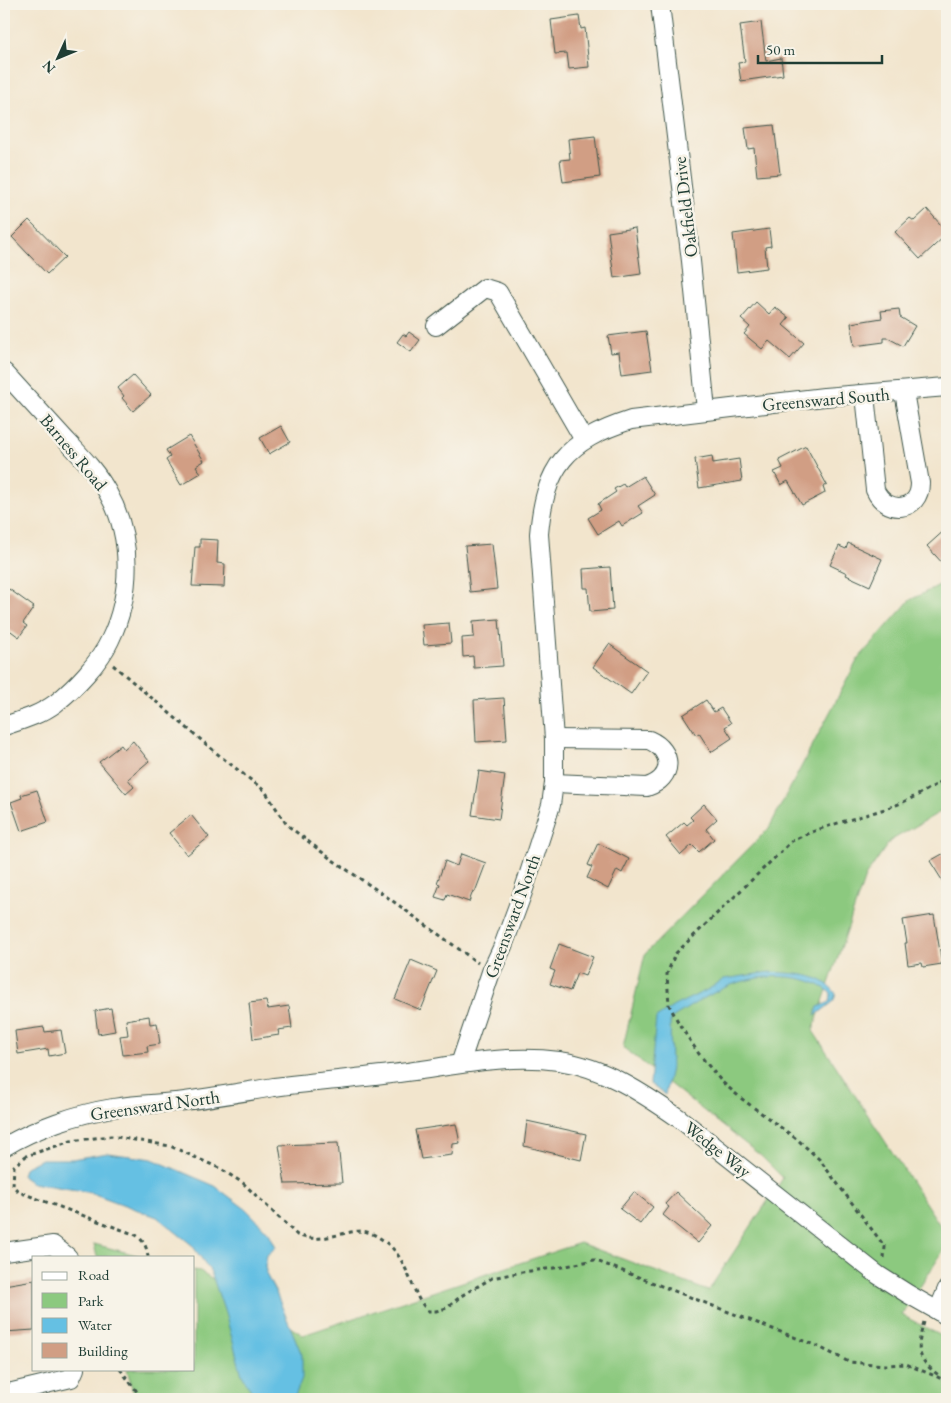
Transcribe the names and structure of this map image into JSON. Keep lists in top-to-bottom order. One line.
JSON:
{"streets":{"street":["Oakfield Drive","Greensward South","Barness Road","Greensward North","Wedge Way"]},"crossings":[["Oakfield Drive","Greensward South"],["Oakfield Drive","Greensward North"],["Greensward South","Greensward North"],["Greensward North","Wedge Way"]],"legend":["Road","Park","Water","Building"],"scale_bar":"50 m","north":"bottom left"}
